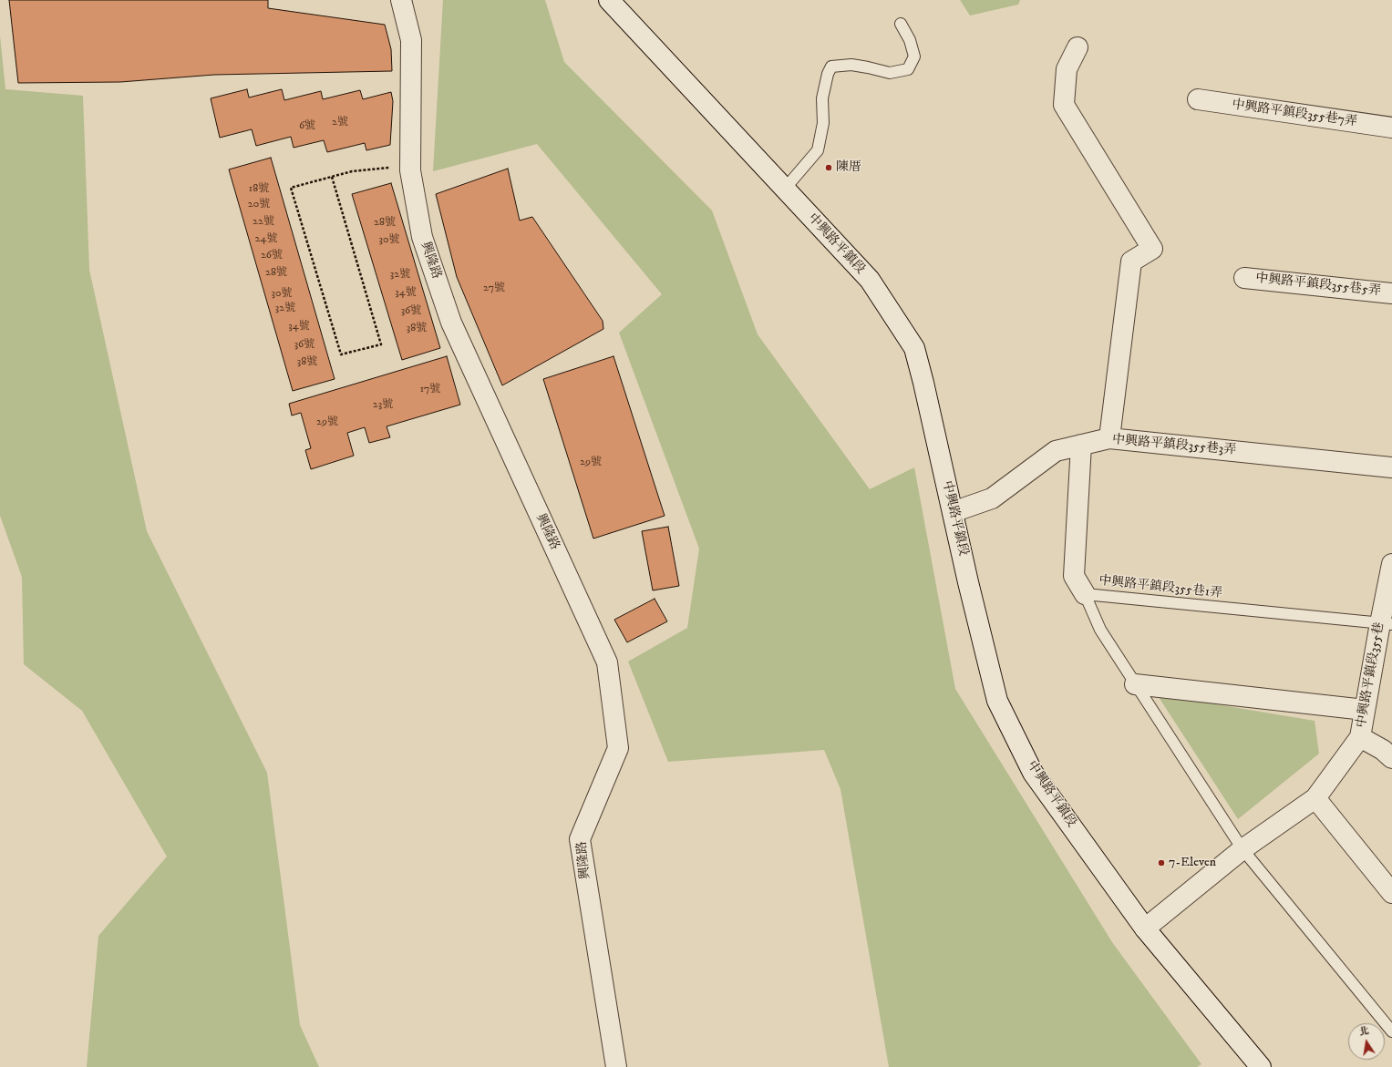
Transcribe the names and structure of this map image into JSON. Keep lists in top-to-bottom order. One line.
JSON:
{"streets":{"street":["中興路平鎮段355巷7弄","中興路平鎮段","興隆路","中興路平鎮段355巷5弄","中興路平鎮段355巷3弄","中興路平鎮段355巷"],"lane":["中興路平鎮段355巷1弄"]},"crossings":[["中興路平鎮段","中興路平鎮段355巷3弄"],["中興路平鎮段","中興路平鎮段355巷"],["中興路平鎮段355巷1弄","中興路平鎮段355巷"]],"places":["陳厝","7-Eleven"],"house_numbers":["2號","6號","18號","20號","22號","28號","24號","30號","26號","28號","32號","27號","34號","30號","32號","36號","34號","38號","36號","38號","17號","23號","29號","29號"],"north":"top"}
